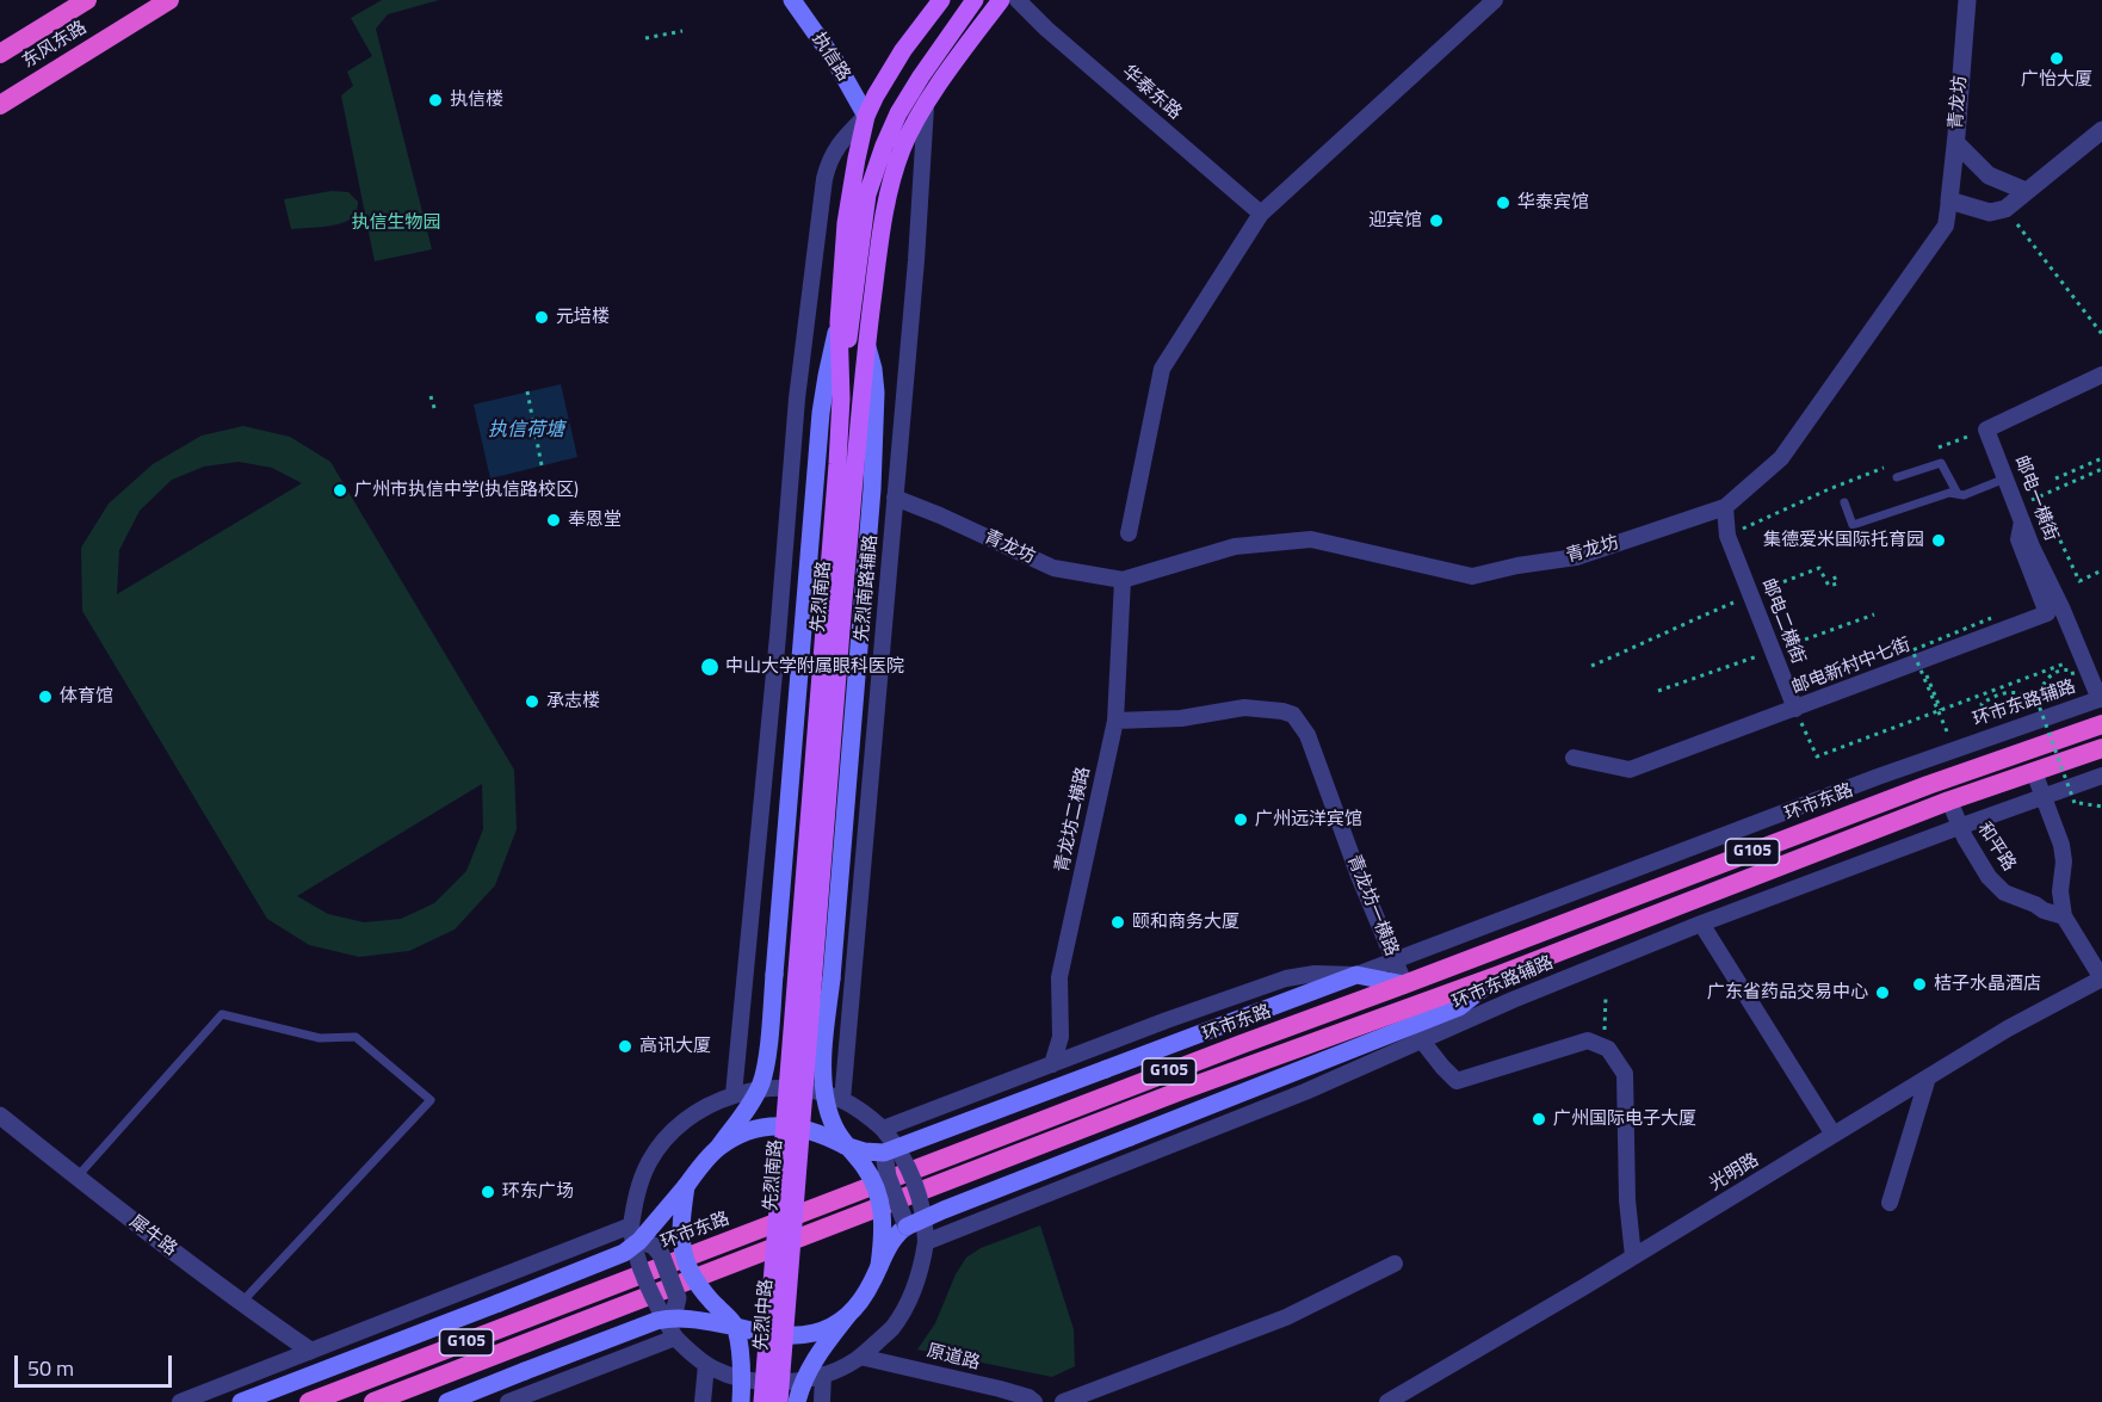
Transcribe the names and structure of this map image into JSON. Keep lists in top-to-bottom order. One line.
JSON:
{"streets":{"highway":["东风东路","环市东路","G105"],"main road":["执信路","先烈南路","先烈中路"],"street":["华泰东路","青龙坊","邮电一横街","先烈南路辅路","邮电二横街","邮电新村中七街","环市东路辅路","青龙坊二横路","和平路","青龙坊一横路","光明路","犀牛路","原道路"]},"crossings":[["执信路","先烈南路"],["青龙坊","先烈南路辅路"],["青龙坊","邮电二横街"],["青龙坊","青龙坊二横路"],["邮电一横街","邮电新村中七街"],["邮电一横街","环市东路辅路"],["先烈南路辅路","先烈南路"],["先烈南路","先烈中路"],["邮电二横街","邮电新村中七街"],["环市东路辅路","和平路"],["环市东路辅路","青龙坊一横路"],["环市东路","青龙坊一横路"],["青龙坊二横路","青龙坊一横路"],["和平路","G105"]],"water":["执信荷塘"],"parks":["执信生物园"],"places":["广怡大厦","执信楼","华泰宾馆","迎宾馆","元培楼","广州市执信中学(执信路校区)","奉恩堂","集德爱米国际托育园","中山大学附属眼科医院","体育馆","承志楼","广州远洋宾馆","颐和商务大厦","桔子水晶酒店","广东省药品交易中心","高讯大厦","广州国际电子大厦","环东广场"],"scale_bar":"50 m"}
